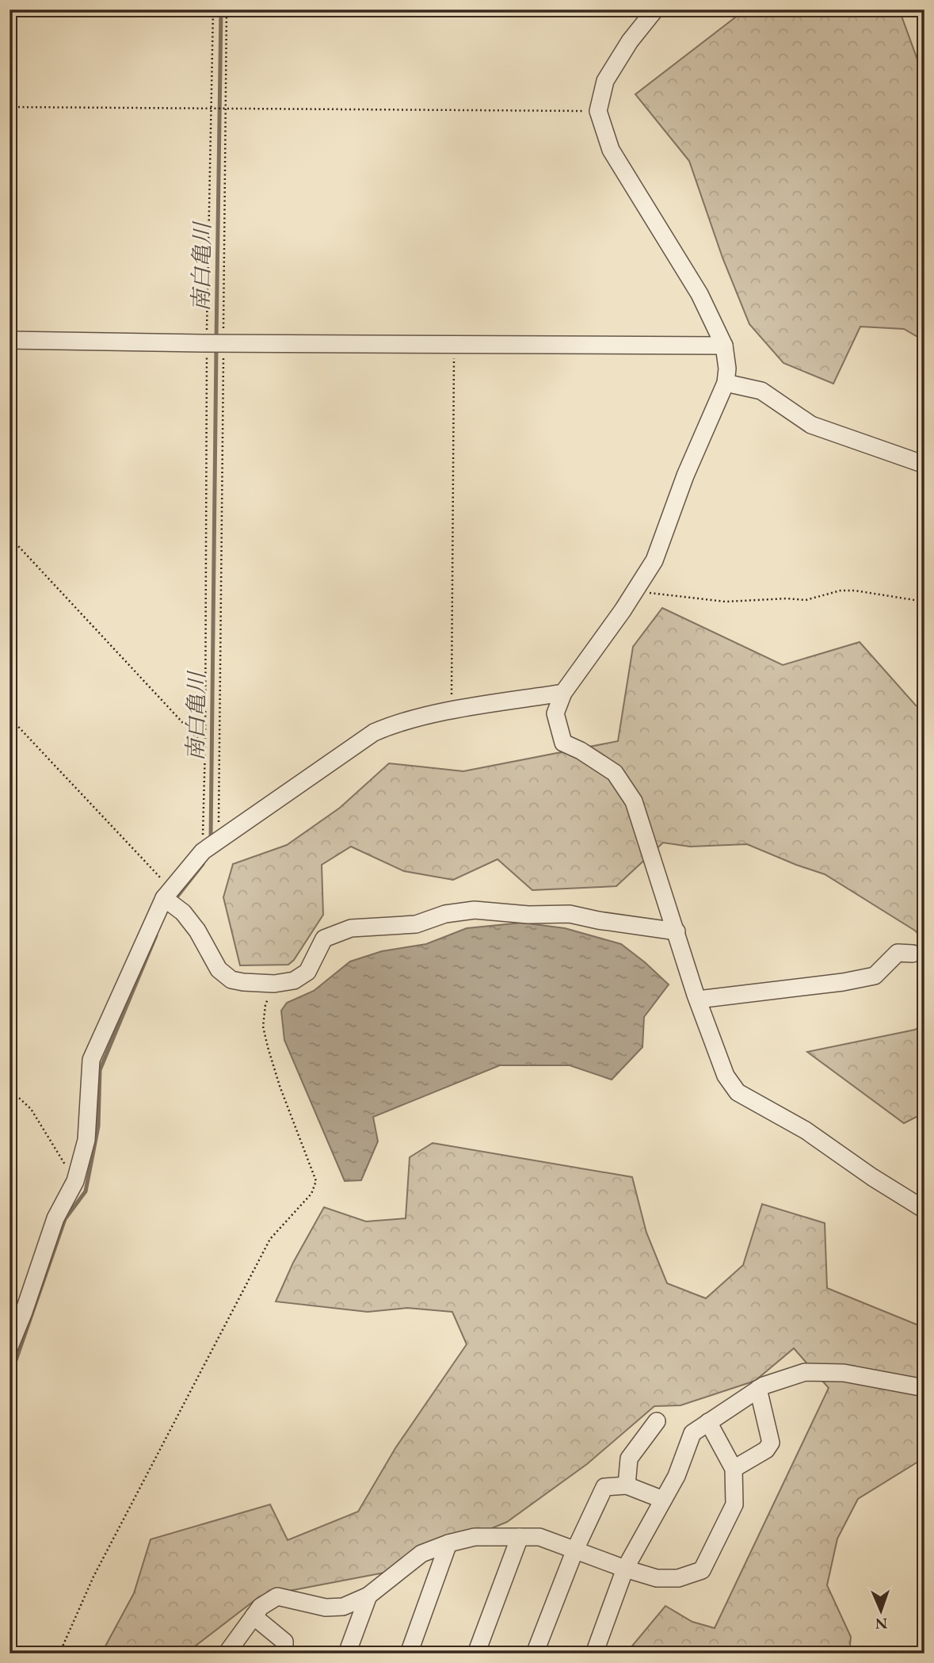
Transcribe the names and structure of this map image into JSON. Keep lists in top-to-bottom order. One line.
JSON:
{"water":["南白亀川"],"north":"bottom"}
